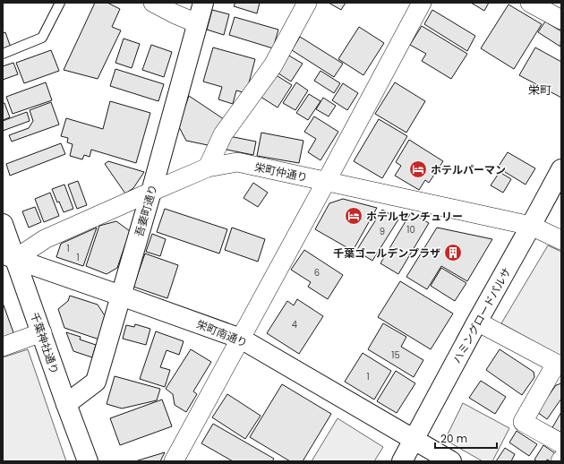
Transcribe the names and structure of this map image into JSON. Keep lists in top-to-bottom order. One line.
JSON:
{"streets":{"street":["栄町仲通り","吾妻町通り","ハミングロードパルサ","栄町南通り","千葉神社通り"]},"crossings":[["栄町仲通り","吾妻町通り"],["栄町仲通り","ハミングロードパルサ"],["栄町仲通り","栄町南通り"],["栄町仲通り","千葉神社通り"],["吾妻町通り","栄町南通り"],["吾妻町通り","千葉神社通り"],["ハミングロードパルサ","栄町南通り"],["栄町南通り","千葉神社通り"]],"districts":["栄町"],"places":{"hotel":["ホテルパーマン","ホテルセンチュリー"],"building":["千葉ゴールデンプラザ"]},"house_numbers":["10","9","1","1","6","4","15","1"],"scale_bar":"20 m"}
